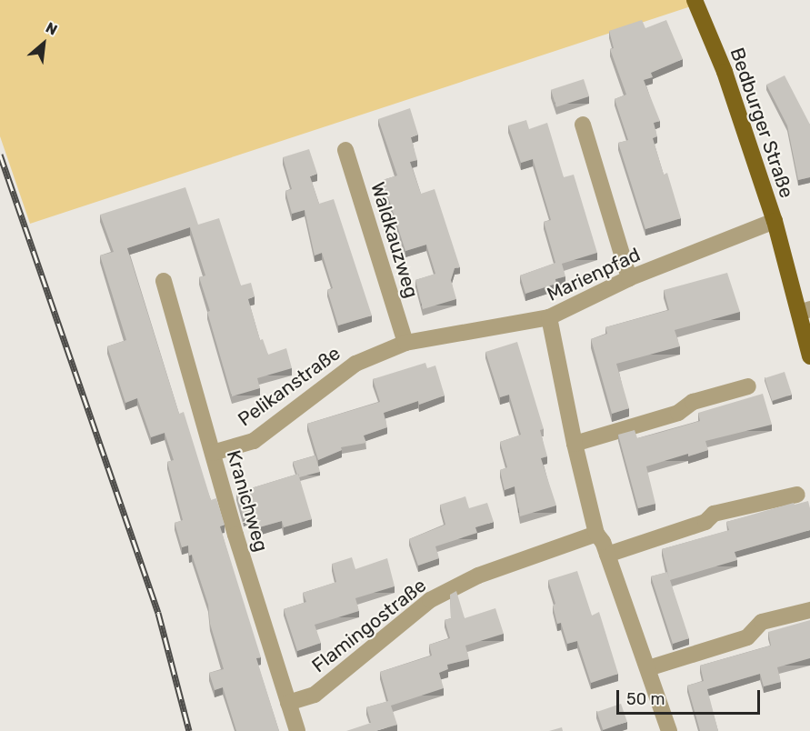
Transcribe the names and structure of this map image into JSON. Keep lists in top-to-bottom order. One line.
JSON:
{"streets":{"main road":["Bedburger Straße"],"street":["Waldkauzweg","Marienpfad","Pelikanstraße","Kranichweg","Flamingostraße"]},"crossings":[["Bedburger Straße","Marienpfad"],["Waldkauzweg","Pelikanstraße"],["Marienpfad","Pelikanstraße"],["Marienpfad","Flamingostraße"],["Pelikanstraße","Kranichweg"],["Kranichweg","Flamingostraße"]],"scale_bar":"50 m","north":"top right"}
